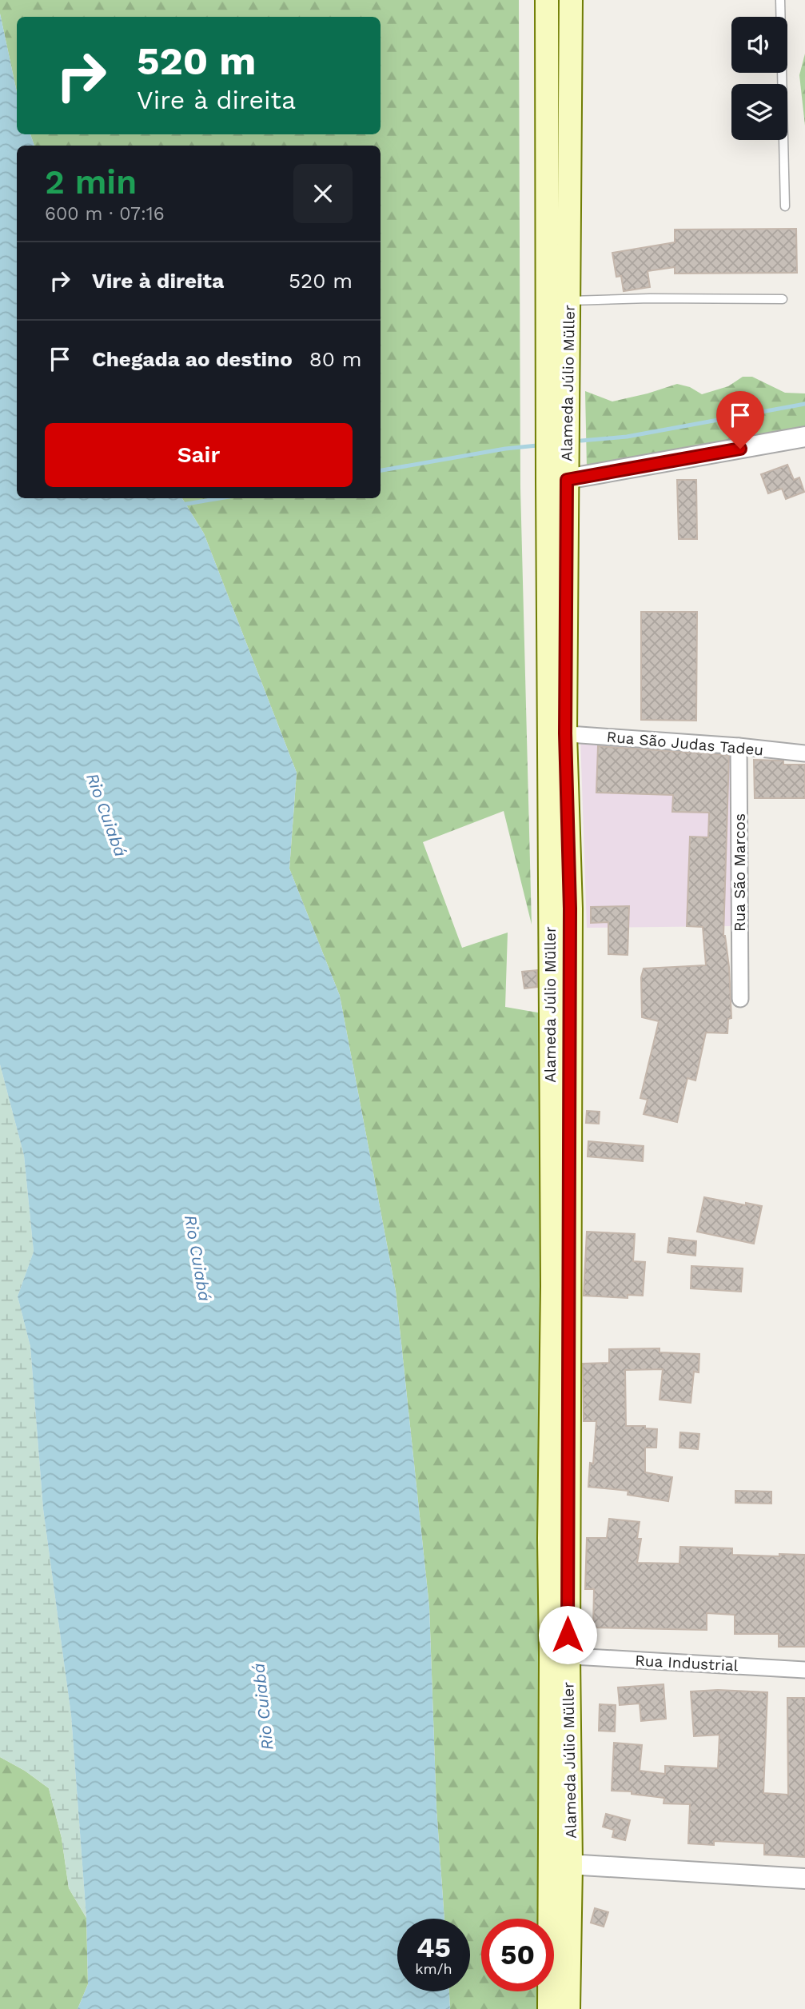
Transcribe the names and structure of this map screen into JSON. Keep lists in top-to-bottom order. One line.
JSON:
{"streets":{"main road":["Alameda Júlio Müller"],"street":["Rua São Judas Tadeu","Rua São Marcos","Rua Industrial"]},"crossings":[["Alameda Júlio Müller","Rua São Judas Tadeu"],["Alameda Júlio Müller","Rua Industrial"],["Rua São Judas Tadeu","Rua São Marcos"]],"water":["Rio Cuiabá"],"page":{"turn":["520 m","Vire à direita"],"heading":["2 min","600 m · 07:16"],"list":[{"name":"Vire à direita","value":"520 m"},{"name":"Chegada ao destino","value":"80 m"}],"buttons":"Sair","speed":"45 km/h","limit":"50"}}
